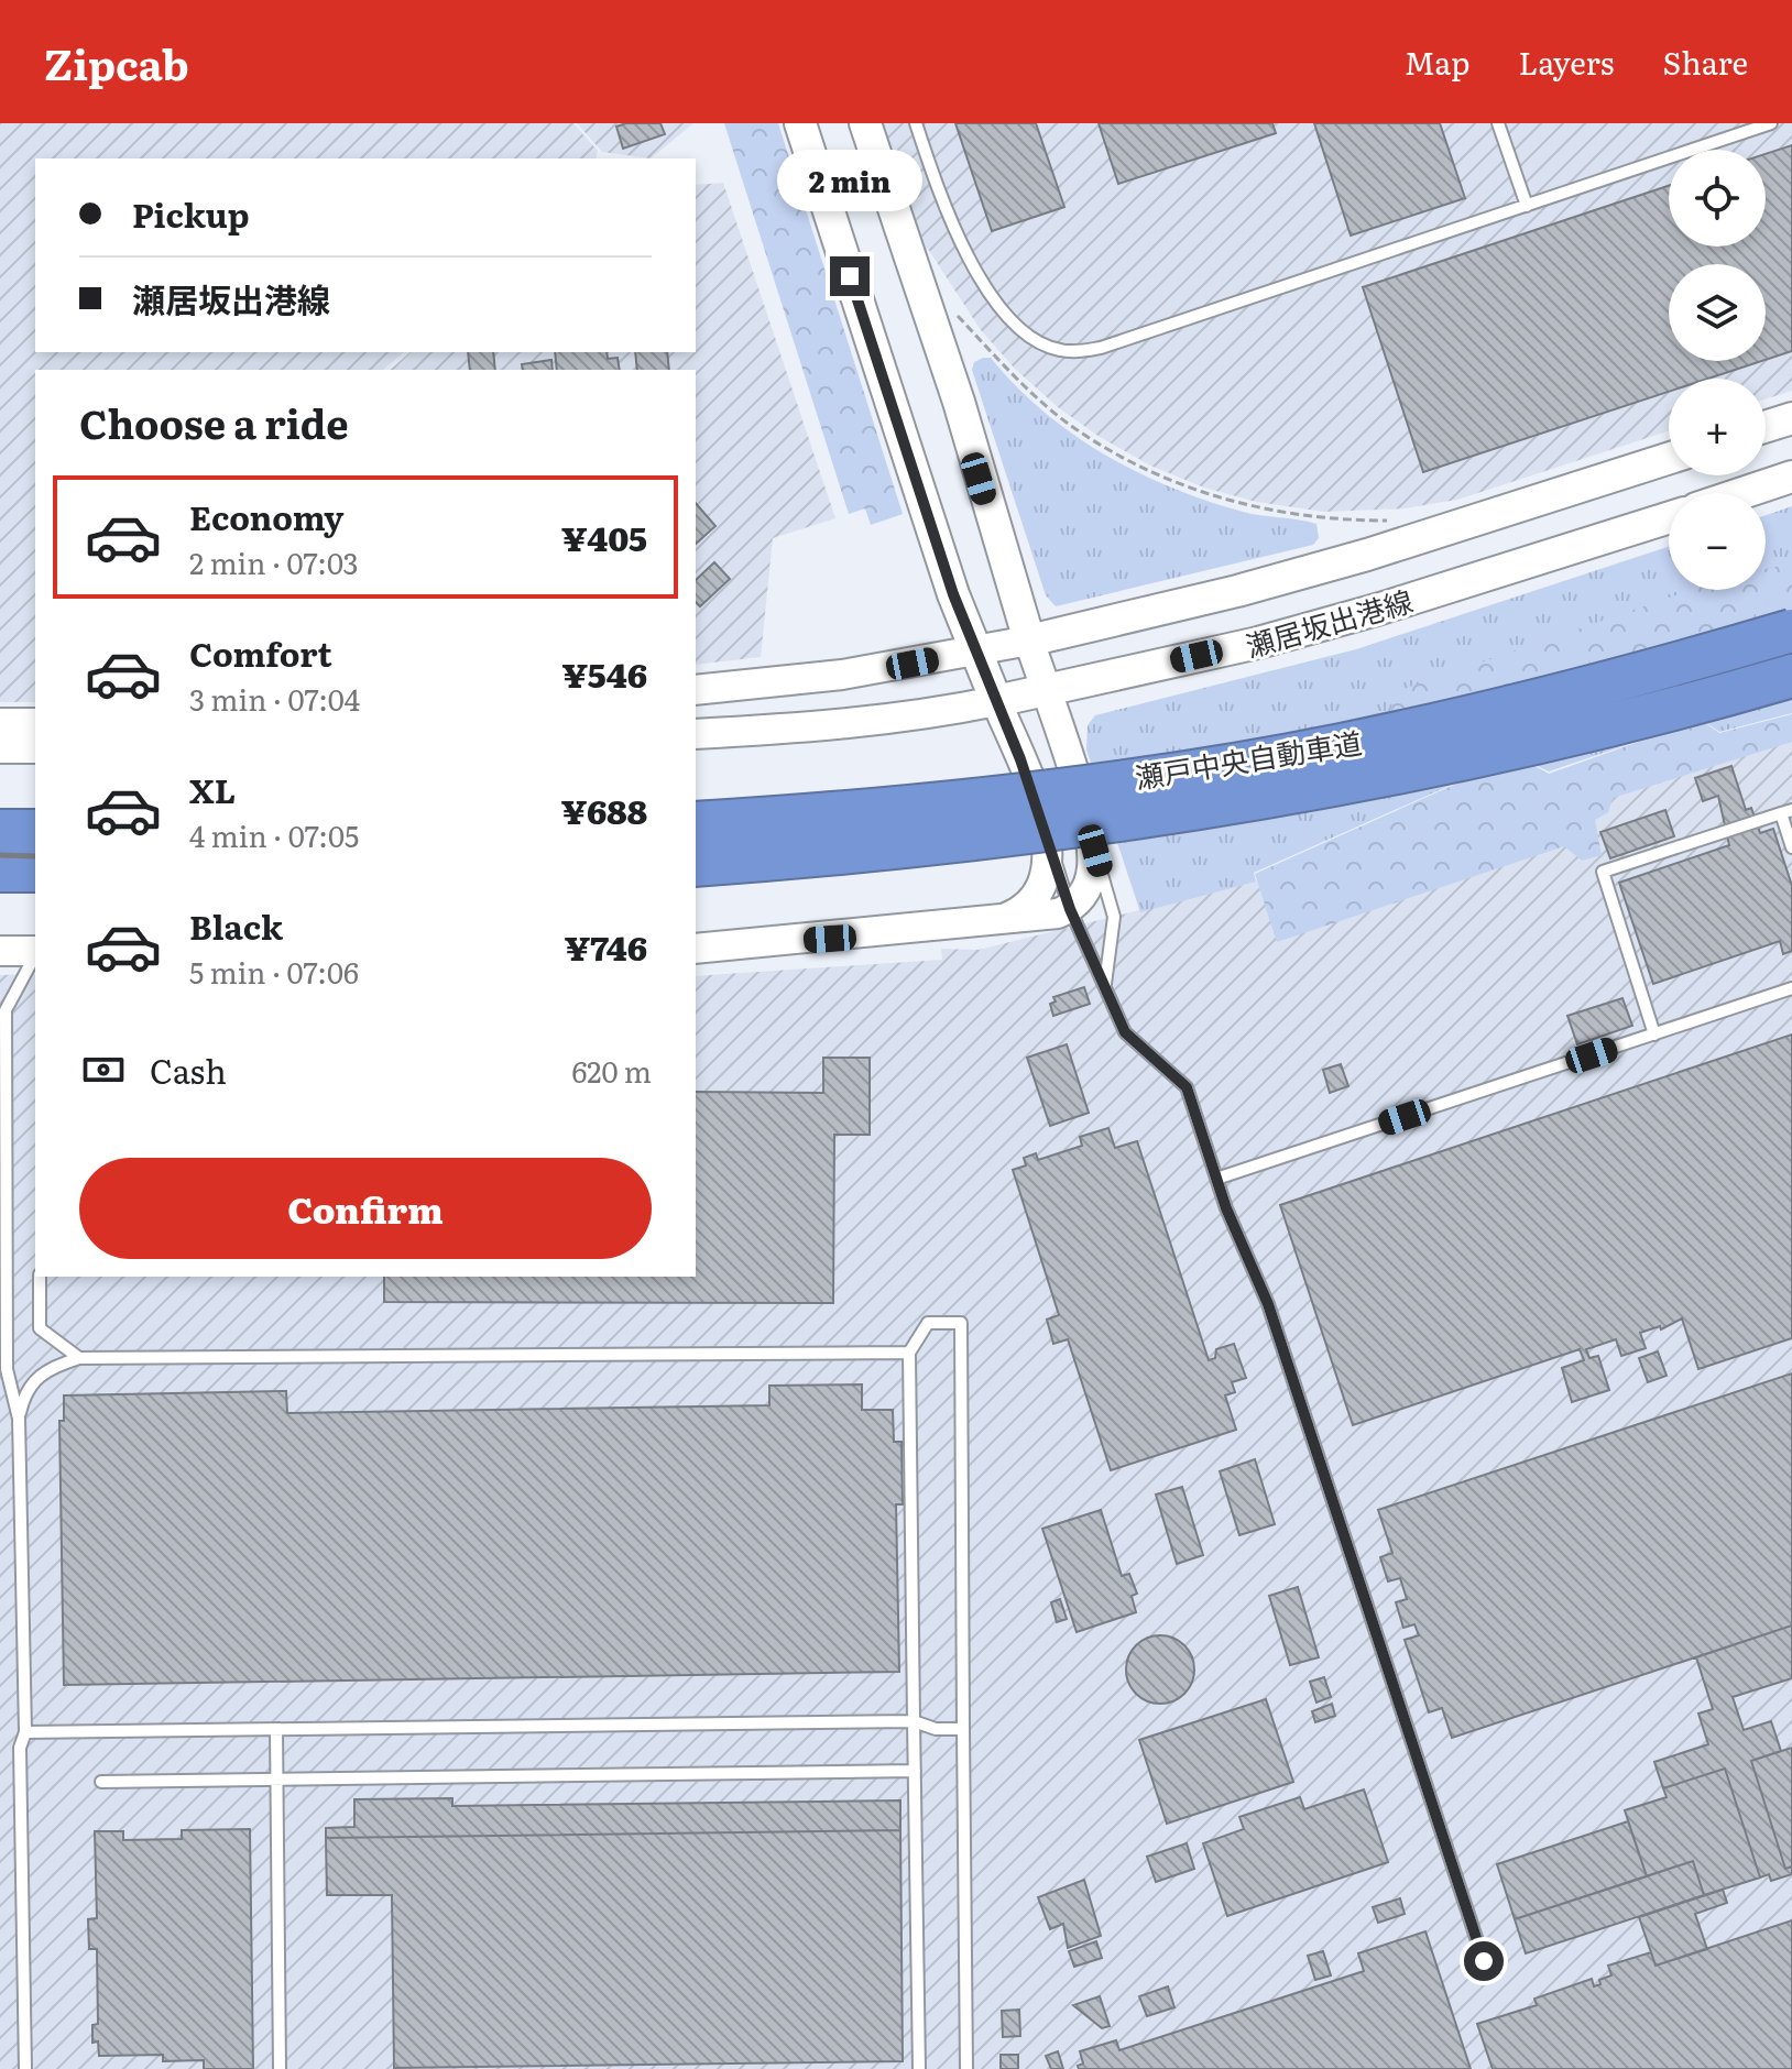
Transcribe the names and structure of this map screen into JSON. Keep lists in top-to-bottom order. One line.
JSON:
{"streets":{"highway":["瀬戸中央自動車道"],"main road":["瀬居坂出港線"]},"page":{"header":"Zipcab","nav":["Map","Layers","Share"],"map_buttons":["+","−"],"bubble":"2 min","banner":["Pickup","瀬居坂出港線"],"heading":"Choose a ride","list":[{"name":"Economy","note":"2 min · 07:03","value":"¥405"},{"name":"Comfort","note":"3 min · 07:04","value":"¥546"},{"name":"XL","note":"4 min · 07:05","value":"¥688"},{"name":"Black","note":"5 min · 07:06","value":"¥746"}],"pay":["Cash","620 m"],"buttons":"Confirm"}}
